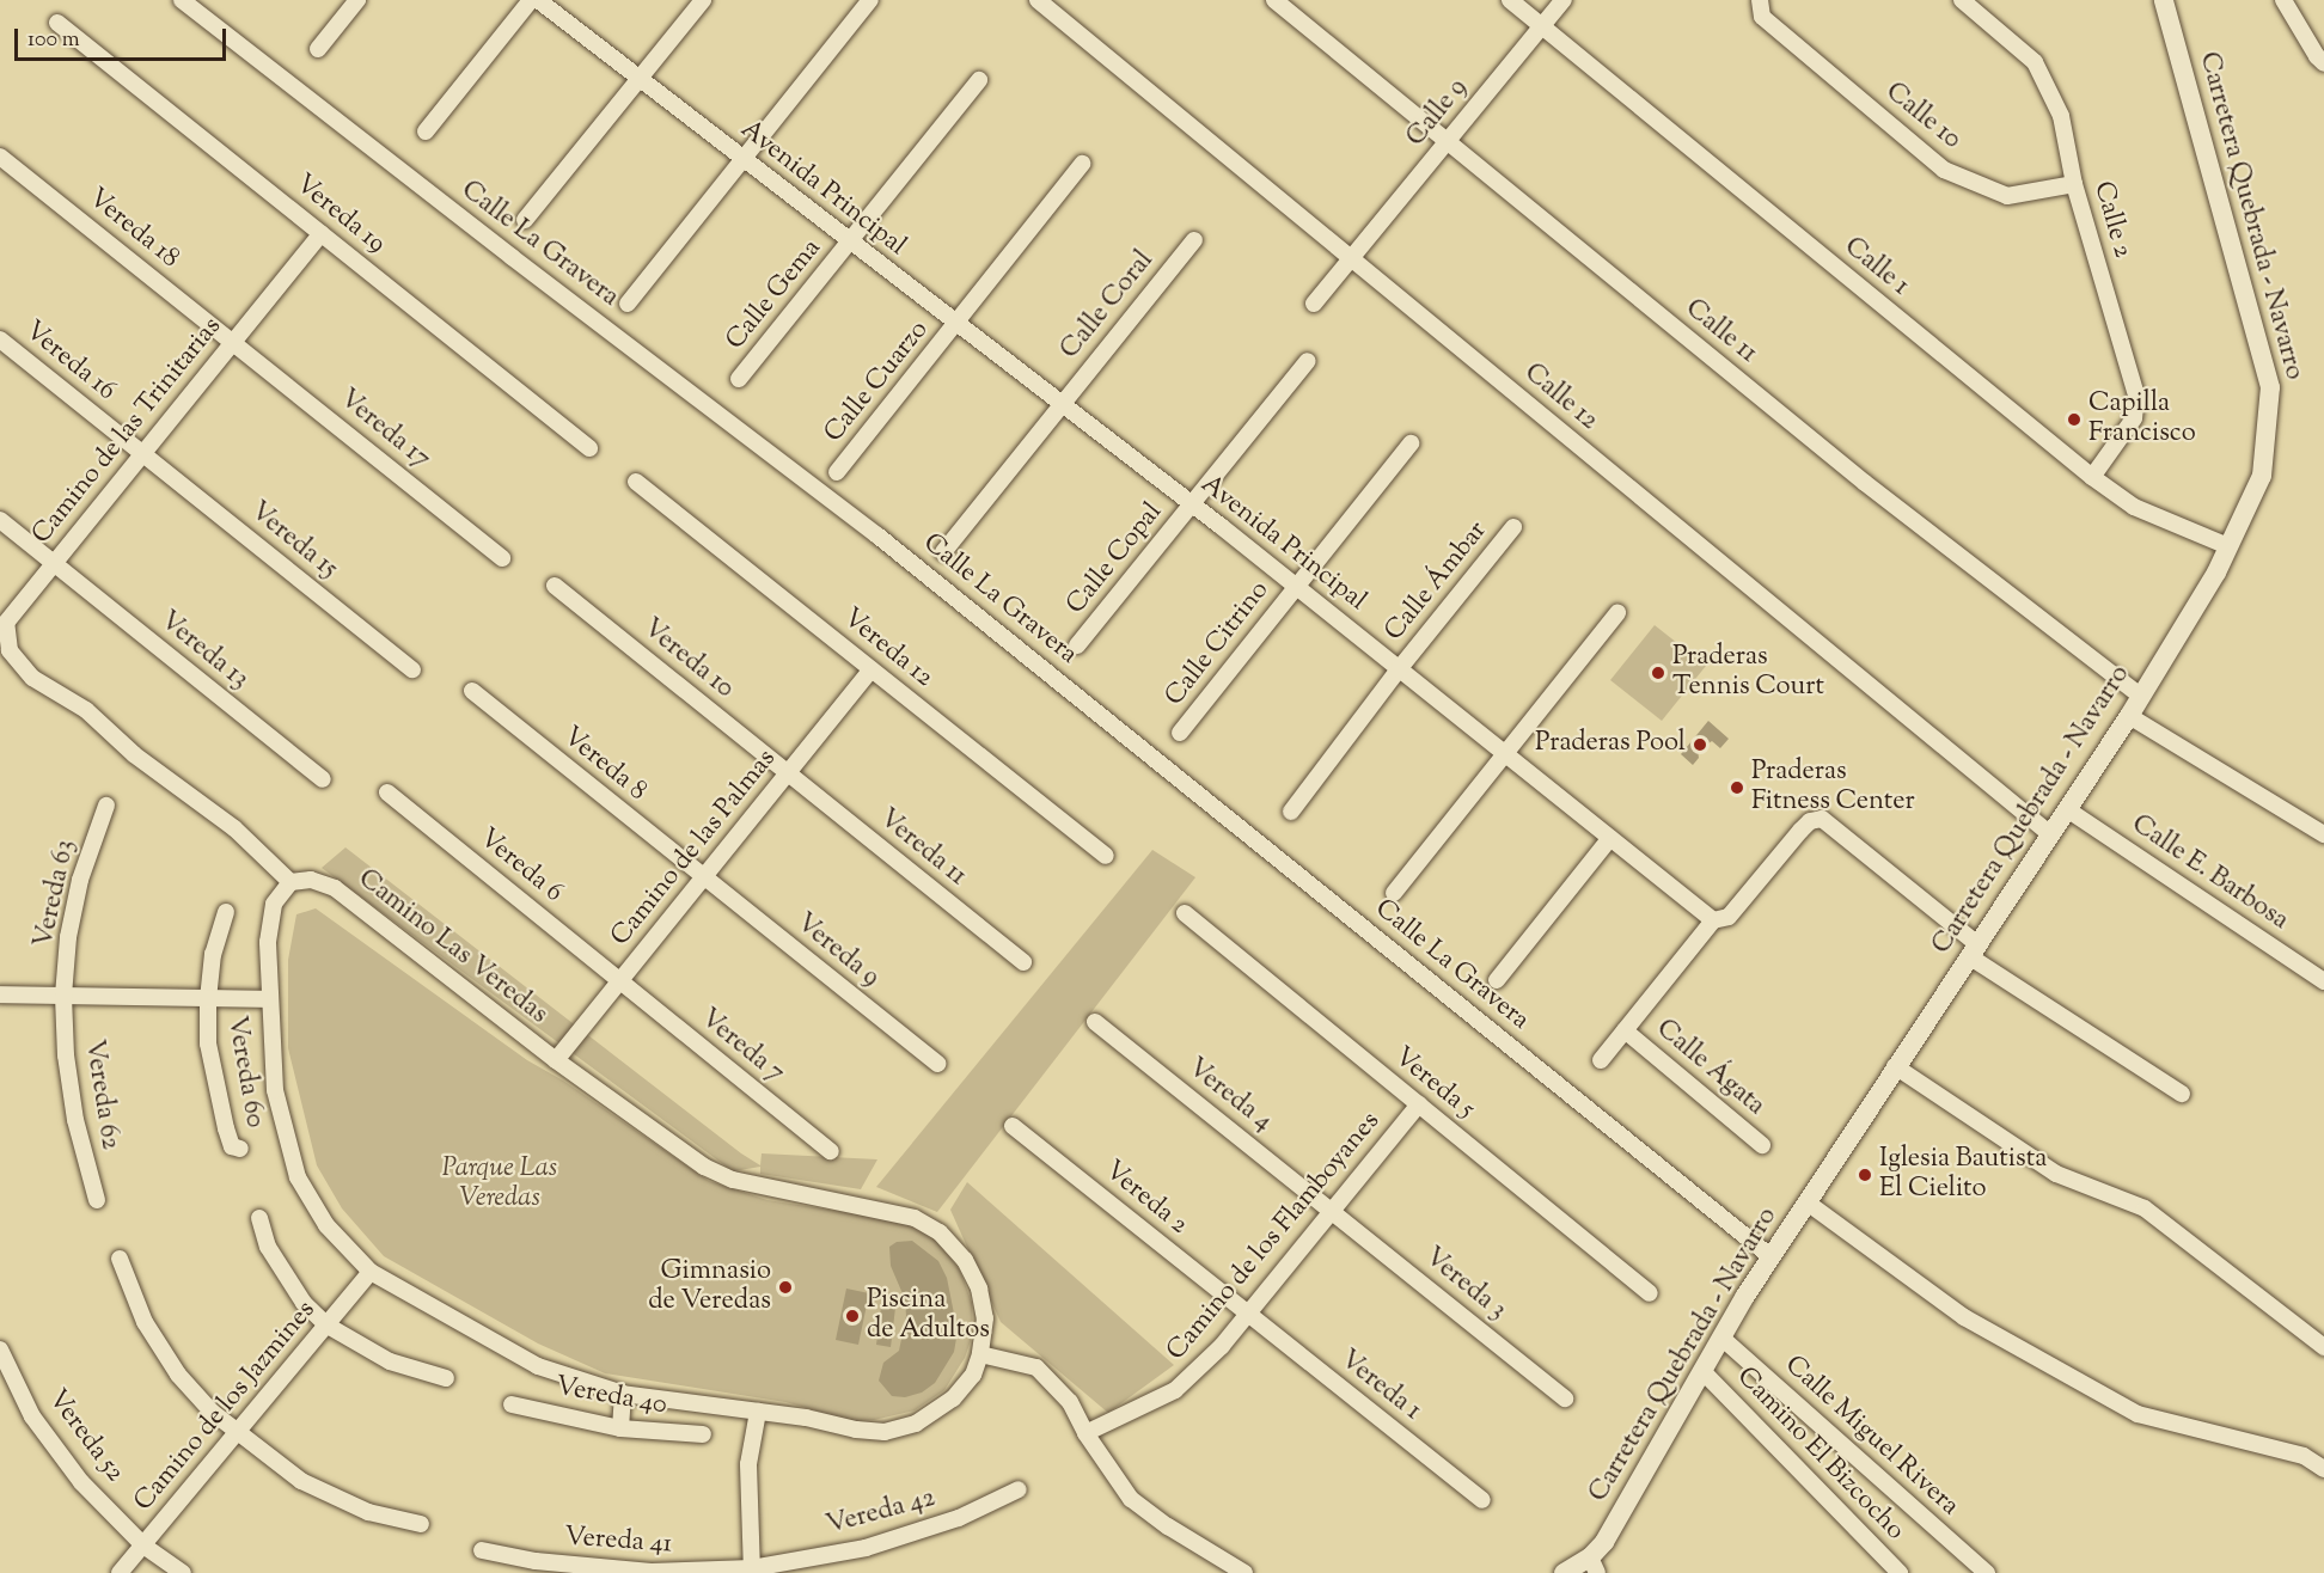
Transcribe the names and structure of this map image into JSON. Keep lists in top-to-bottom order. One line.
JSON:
{"streets":{"street":["Calle 9","Calle 10","Avenida Principal","Vereda 19","Carretera Quebrada - Navarro","Calle 2","Vereda 18","Calle La Gravera","Calle 1","Calle Gema","Calle Coral","Calle 11","Vereda 16","Calle Cuarzo","Calle 12","Vereda 17","Camino de las Trinitarias","Vereda 15","Calle Copal","Calle Ámbar","Calle Citrino","Vereda 12","Vereda 13","Vereda 10","Vereda 8","Camino de las Palmas","Vereda 11","Vereda 6","Calle E. Barbosa","Vereda 63","Camino Las Veredas","Vereda 9","Vereda 7","Calle Ágata","Vereda 60","Vereda 5","Vereda 62","Vereda 4","Vereda 2","Camino de los Flamboyanes","Vereda 3","Vereda 1","Vereda 40","Camino de los Jazmines","Vereda 52","Calle Miguel Rivera","Camino El Bizcocho","Vereda 42","Vereda 41"]},"crossings":[["Calle 9","Calle 1"],["Calle 9","Calle 11"],["Calle 9","Calle 12"],["Calle 10","Calle 2"],["Avenida Principal","Calle Gema"],["Avenida Principal","Calle Coral"],["Avenida Principal","Calle Cuarzo"],["Avenida Principal","Calle Copal"],["Avenida Principal","Calle Ámbar"],["Avenida Principal","Calle Citrino"],["Vereda 19","Camino de las Trinitarias"],["Carretera Quebrada - Navarro","Calle La Gravera"],["Carretera Quebrada - Navarro","Calle 1"],["Carretera Quebrada - Navarro","Calle 11"],["Carretera Quebrada - Navarro","Calle 12"],["Carretera Quebrada - Navarro","Calle E. Barbosa"],["Carretera Quebrada - Navarro","Calle Miguel Rivera"],["Carretera Quebrada - Navarro","Camino El Bizcocho"],["Calle 2","Calle 1"],["Vereda 18","Vereda 17"],["Vereda 18","Camino de las Trinitarias"],["Vereda 16","Camino de las Trinitarias"],["Vereda 16","Vereda 15"],["Vereda 17","Camino de las Trinitarias"],["Camino de las Trinitarias","Vereda 15"],["Camino de las Trinitarias","Vereda 13"],["Camino de las Trinitarias","Camino Las Veredas"],["Vereda 12","Camino de las Palmas"],["Vereda 10","Camino de las Palmas"],["Vereda 10","Vereda 11"],["Vereda 8","Camino de las Palmas"],["Vereda 8","Vereda 9"],["Camino de las Palmas","Vereda 11"],["Camino de las Palmas","Vereda 6"],["Camino de las Palmas","Camino Las Veredas"],["Camino de las Palmas","Vereda 9"],["Camino de las Palmas","Vereda 7"],["Vereda 6","Vereda 7"],["Vereda 63","Vereda 62"],["Camino Las Veredas","Camino de los Jazmines"],["Vereda 5","Camino de los Flamboyanes"],["Vereda 4","Camino de los Flamboyanes"],["Vereda 4","Vereda 3"],["Vereda 2","Camino de los Flamboyanes"],["Vereda 2","Vereda 1"],["Camino de los Flamboyanes","Vereda 3"],["Camino de los Flamboyanes","Vereda 1"],["Camino de los Jazmines","Vereda 52"],["Vereda 42","Vereda 41"]],"parks":["Parque Las Veredas"],"places":["Capilla Francisco","Praderas Tennis Court","Praderas Pool","Praderas Fitness Center","Iglesia Bautista El Cielito","Gimnasio de Veredas","Piscina de Adultos"],"scale_bar":"100 m"}
